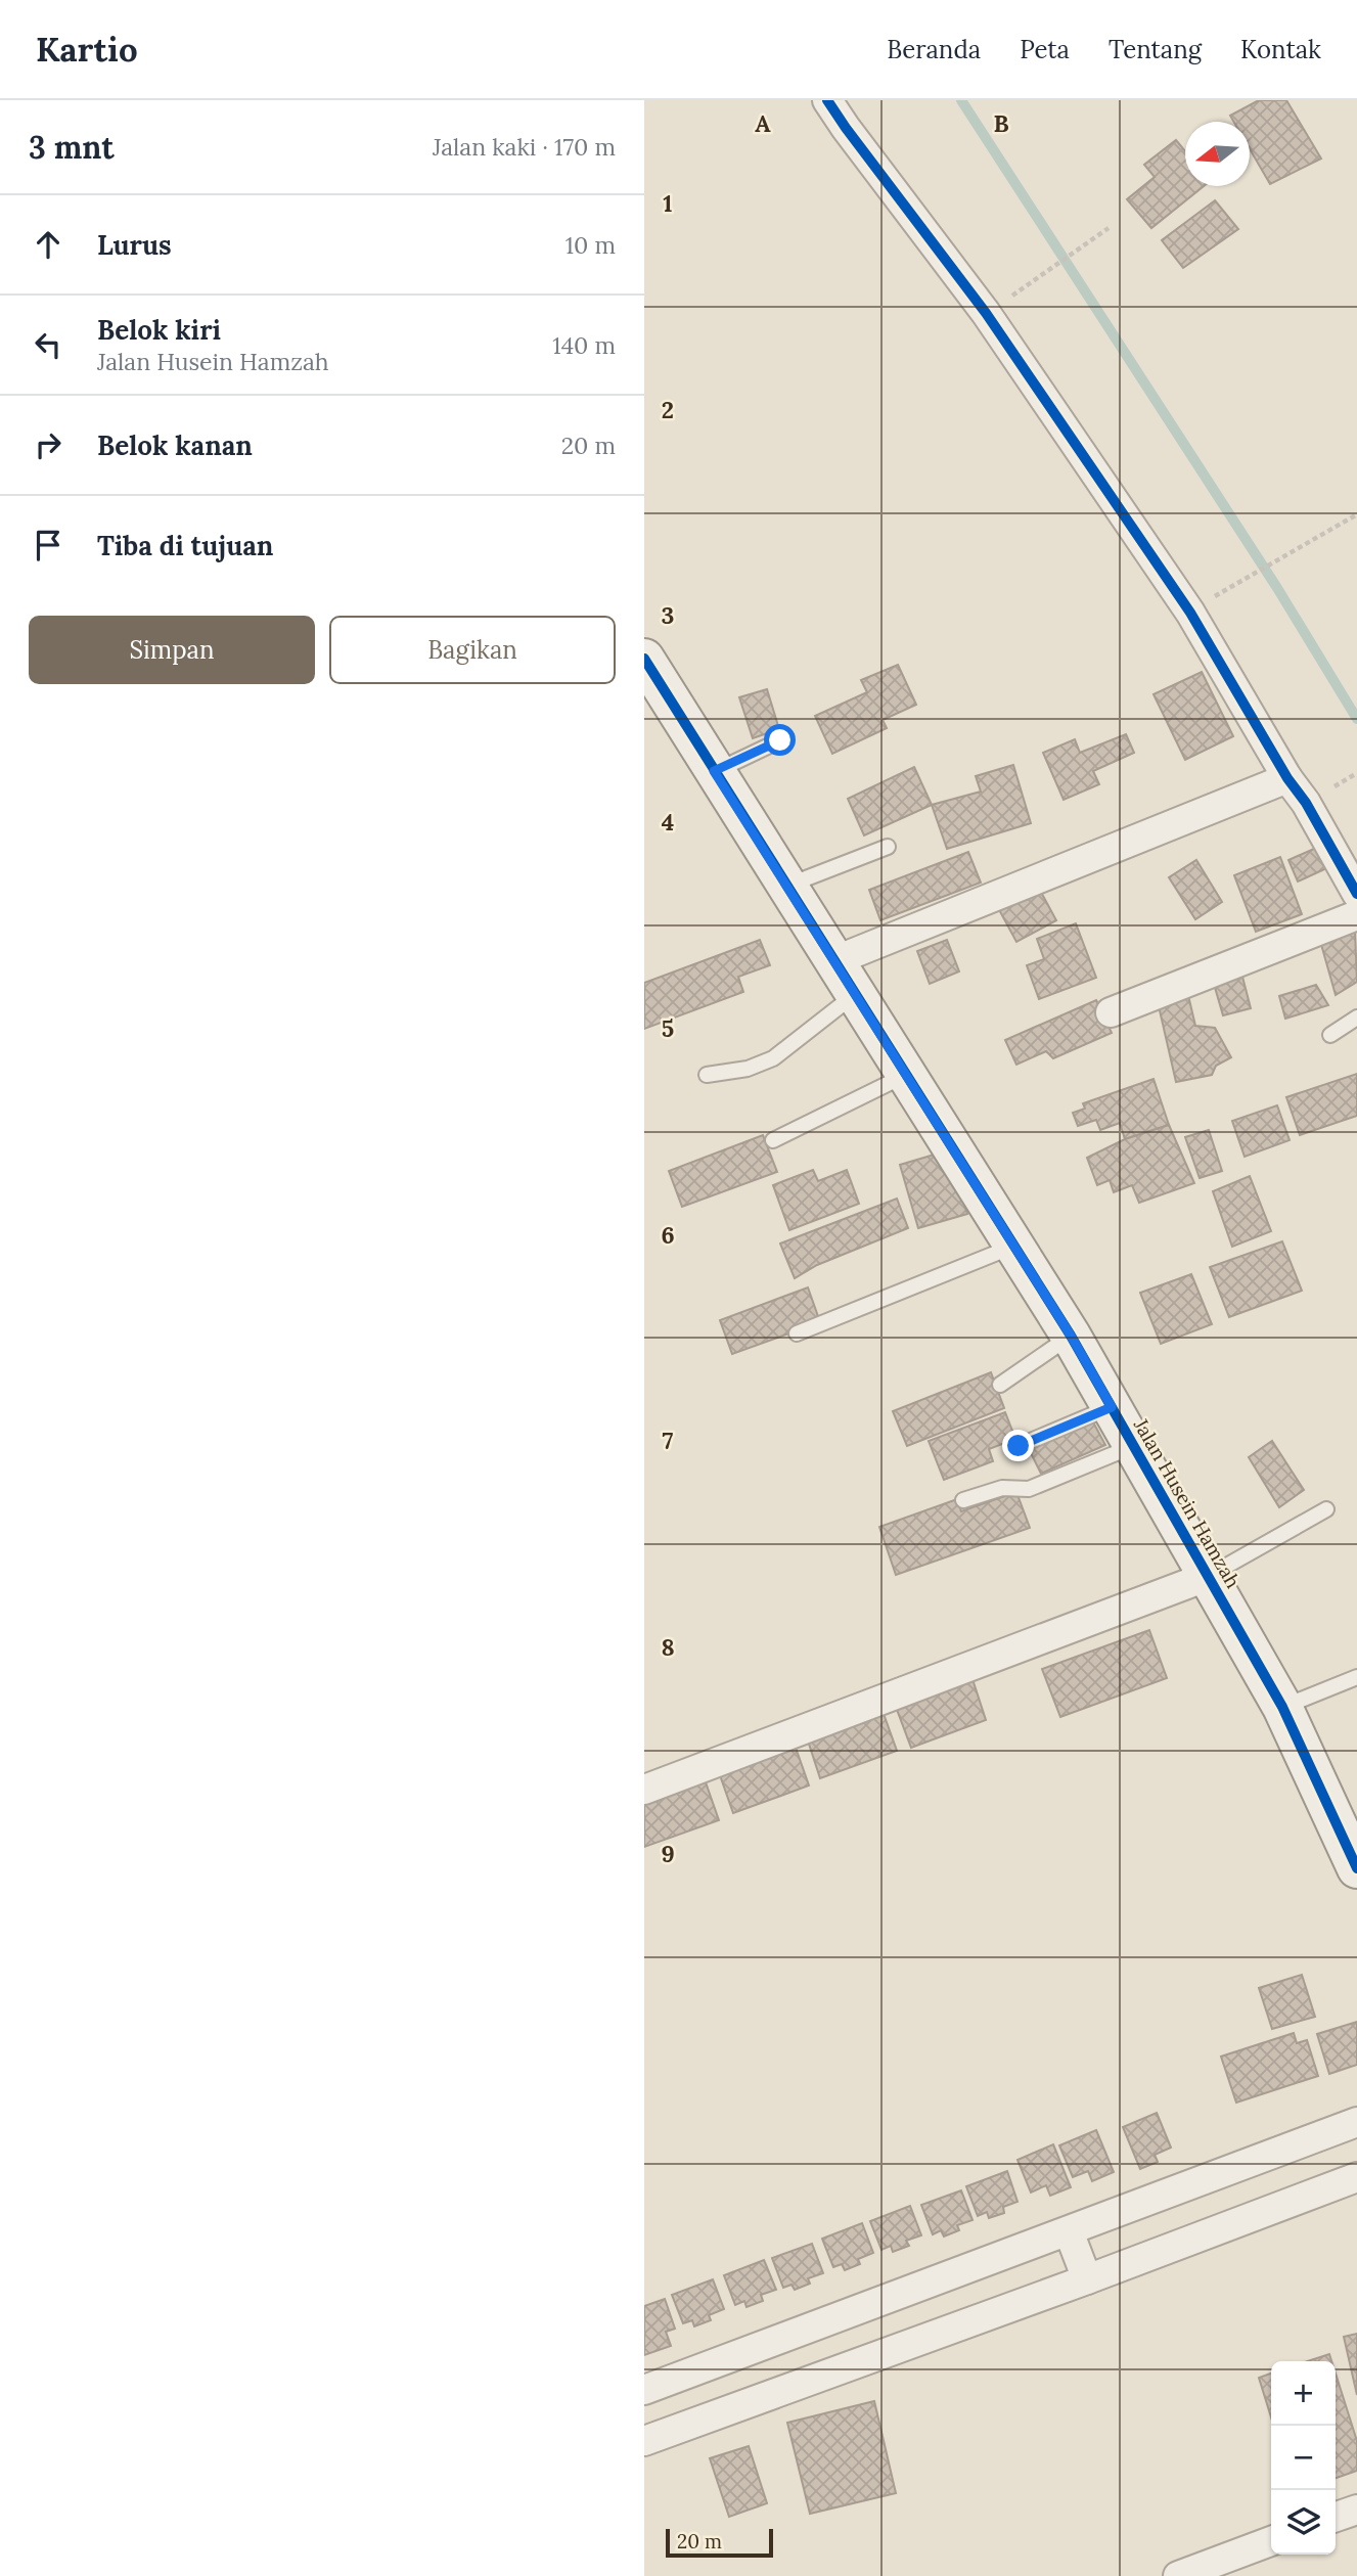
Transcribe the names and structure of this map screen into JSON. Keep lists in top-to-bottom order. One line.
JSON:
{"streets":{"street":["Jalan Husein Hamzah"]},"scale_bar":"20 m","north":"left","page":{"header":"Kartio","nav":["Beranda","Peta","Tentang","Kontak"],"heading":["3 mnt","Jalan kaki · 170 m"],"list":[["Lurus","10 m"],["Belok kiri","Jalan Husein Hamzah","140 m"],["Belok kanan","20 m"],"Tiba di tujuan"],"buttons":["Simpan","Bagikan"],"map_buttons":["+","−"],"scale":"20 m"},"grid":{"columns":["A","B"],"rows":["1","2","3","4","5","6","7","8","9"]}}
